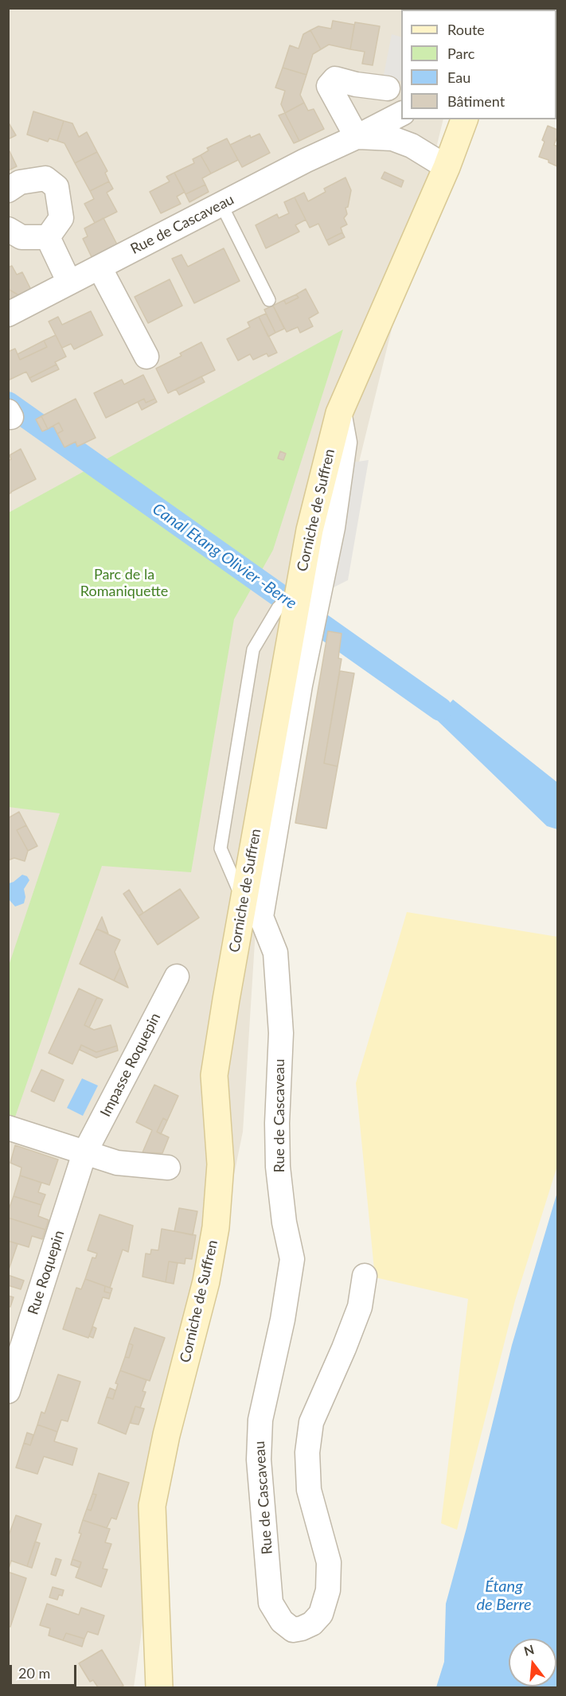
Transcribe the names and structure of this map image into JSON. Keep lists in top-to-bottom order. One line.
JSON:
{"streets":{"main road":["Corniche de Suffren"],"street":["Rue de Cascaveau","Impasse Roquepin","Rue Roquepin"]},"crossings":[["Rue de Cascaveau","Corniche de Suffren"],["Impasse Roquepin","Rue Roquepin"]],"water":["Canal Etang Olivier -Berre","Étang de Berre"],"parks":["Parc de la Romaniquette"],"legend":["Route","Parc","Eau","Bâtiment"],"scale_bar":"20 m","north":"top"}
